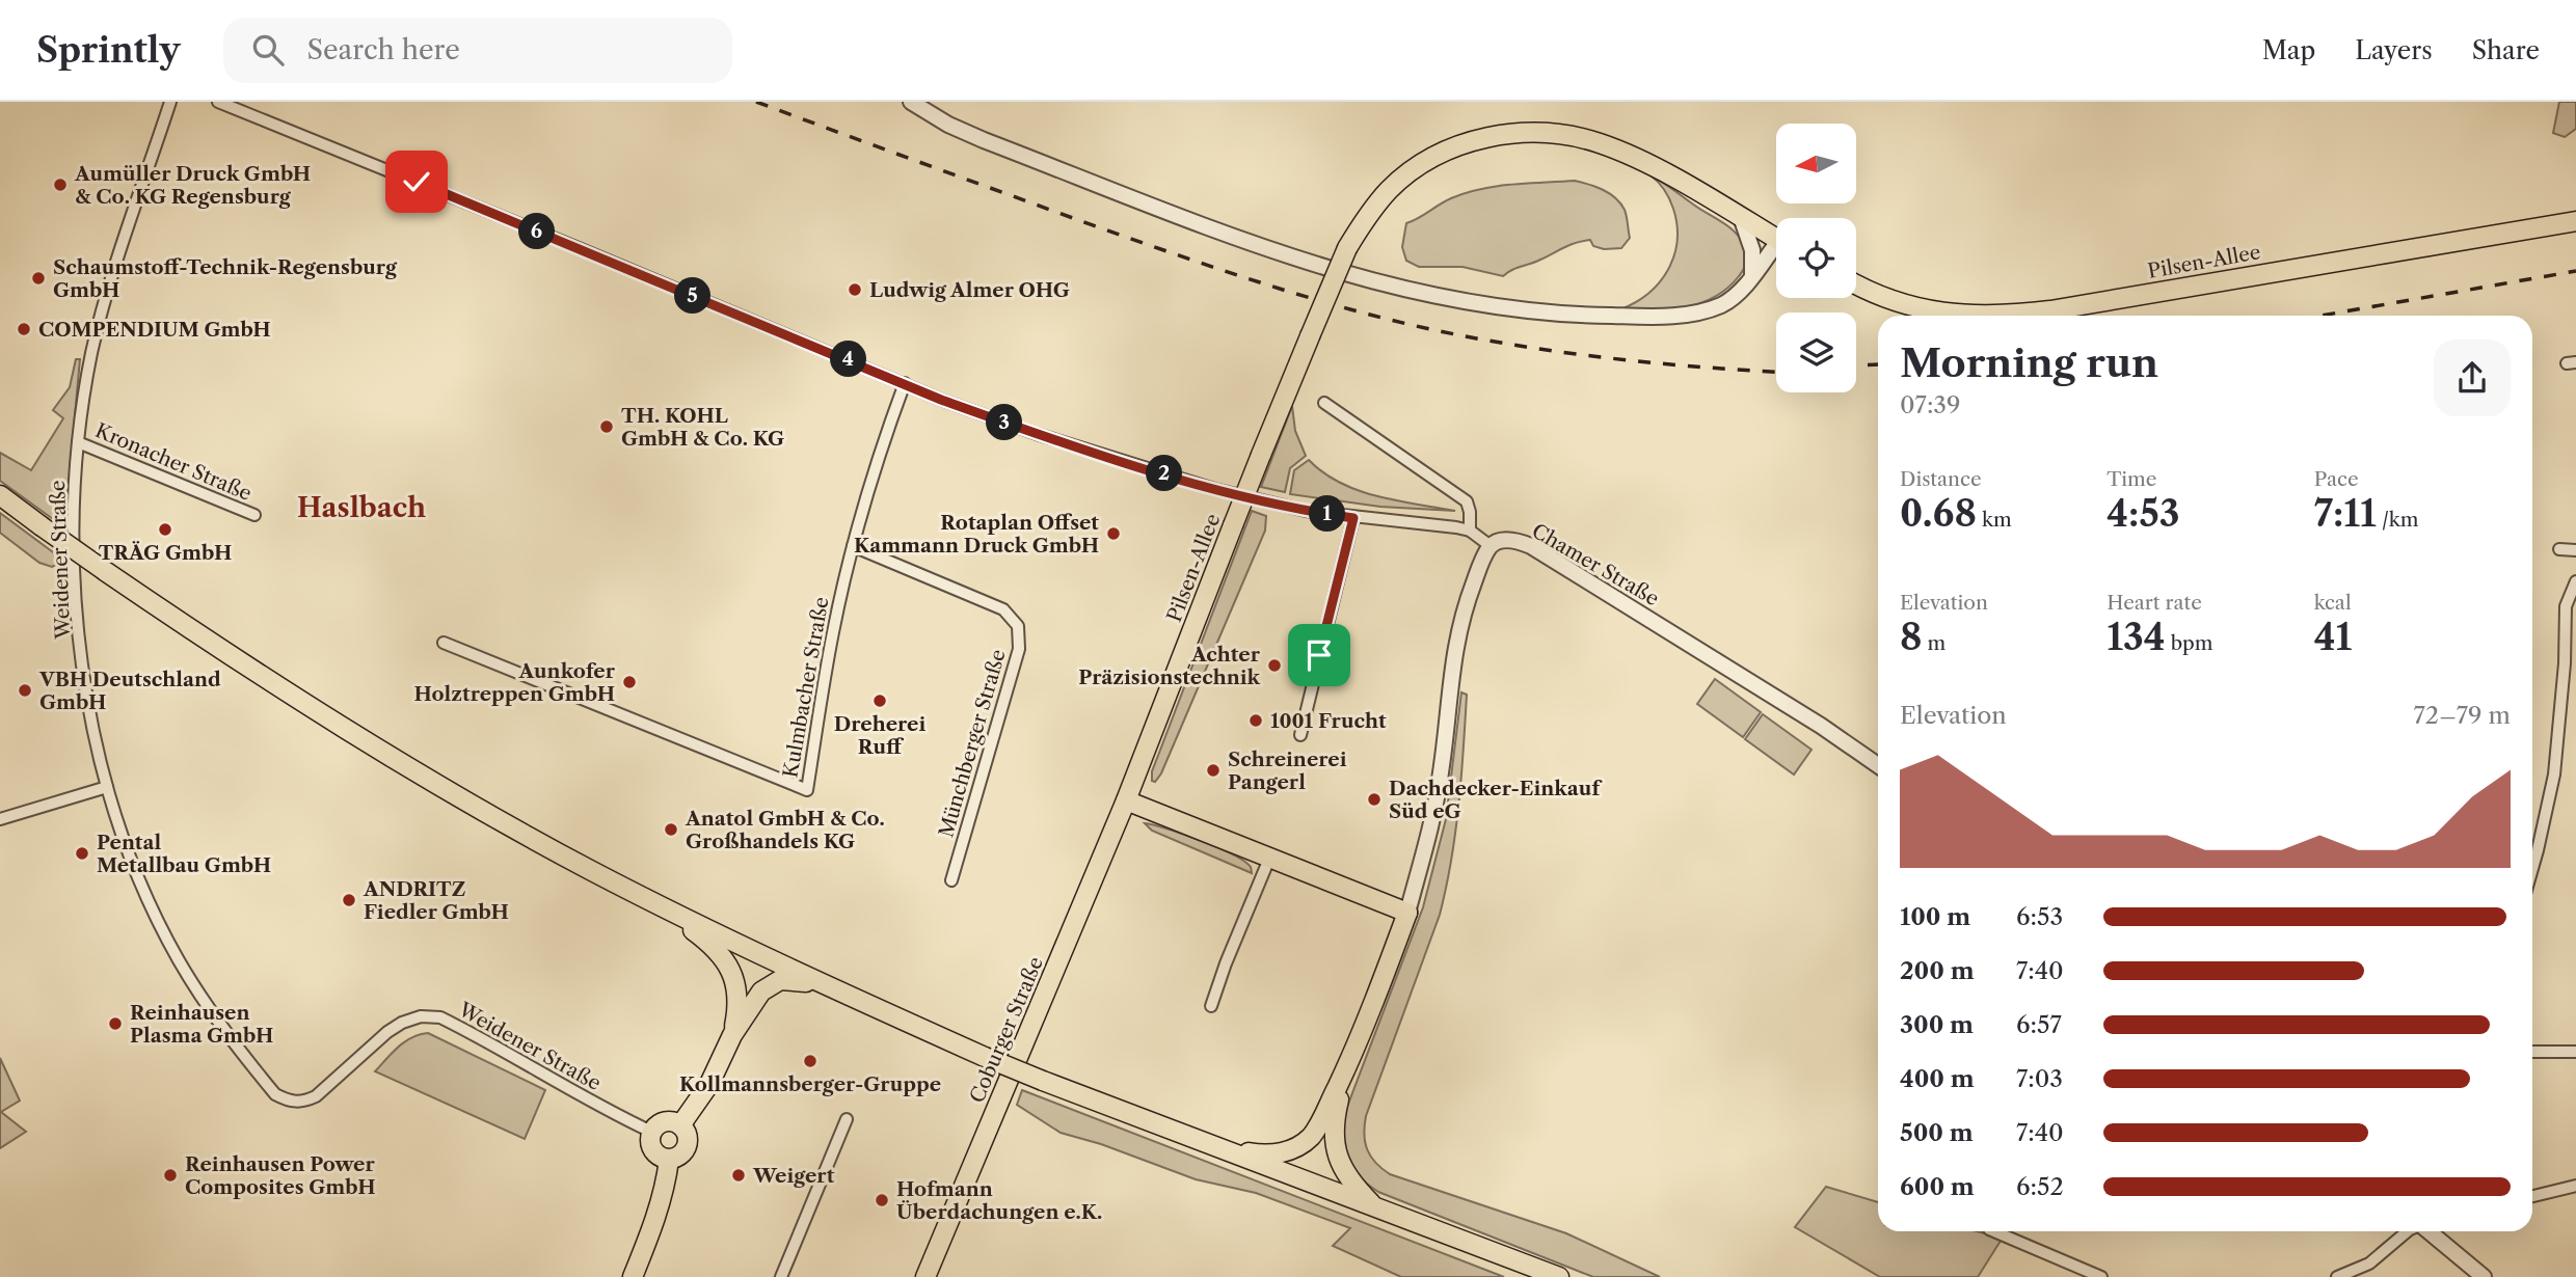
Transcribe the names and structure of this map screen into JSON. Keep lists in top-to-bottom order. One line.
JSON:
{"streets":{"main road":["Pilsen-Allee","Coburger Straße"],"street":["Kronacher Straße","Weidener Straße","Chamer Straße","Kulmbacher Straße","Münchberger Straße"]},"crossings":[["Pilsen-Allee","Coburger Straße"],["Kronacher Straße","Weidener Straße"],["Kulmbacher Straße","Münchberger Straße"]],"districts":["Haslbach"],"places":["Aumüller Druck GmbH & Co. KG Regensburg","Schaumstoff-Technik-Regensburg GmbH","Ludwig Almer OHG","COMPENDIUM GmbH","TH. KOHL GmbH & Co. KG","TRÄG GmbH","Rotaplan Offset Kammann Druck GmbH","Achter Präzisionstechnik","Aunkofer Holztreppen GmbH","VBH Deutschland GmbH","Dreherei Ruff","1001 Frucht","Schreinerei Pangerl","Dachdecker-Einkauf Süd eG","Anatol GmbH & Co. Großhandels KG","Pental Metallbau GmbH","ANDRITZ Fiedler GmbH","Reinhausen Plasma GmbH","Kollmannsberger-Gruppe","Reinhausen Power Composites GmbH","Weigert","Hofmann Überdachungen e.K."],"north":"left","page":{"header":"Sprintly","search":"Search here","nav":["Map","Layers","Share"],"pins":["6","5","4","3","2","1"],"heading":["Morning run","07:39"],"stats":[["Distance","0.68 km"],["Time","4:53"],["Pace","7:11 /km"],["Elevation","8 m"],["Heart rate","134 bpm"],["kcal","41"]],"chart":["Elevation","72–79 m"],"list":[{"name":"100 m","note":"6:53"},{"name":"200 m","note":"7:40"},{"name":"300 m","note":"6:57"},{"name":"400 m","note":"7:03"},{"name":"500 m","note":"7:40"},{"name":"600 m","note":"6:52"}]}}
